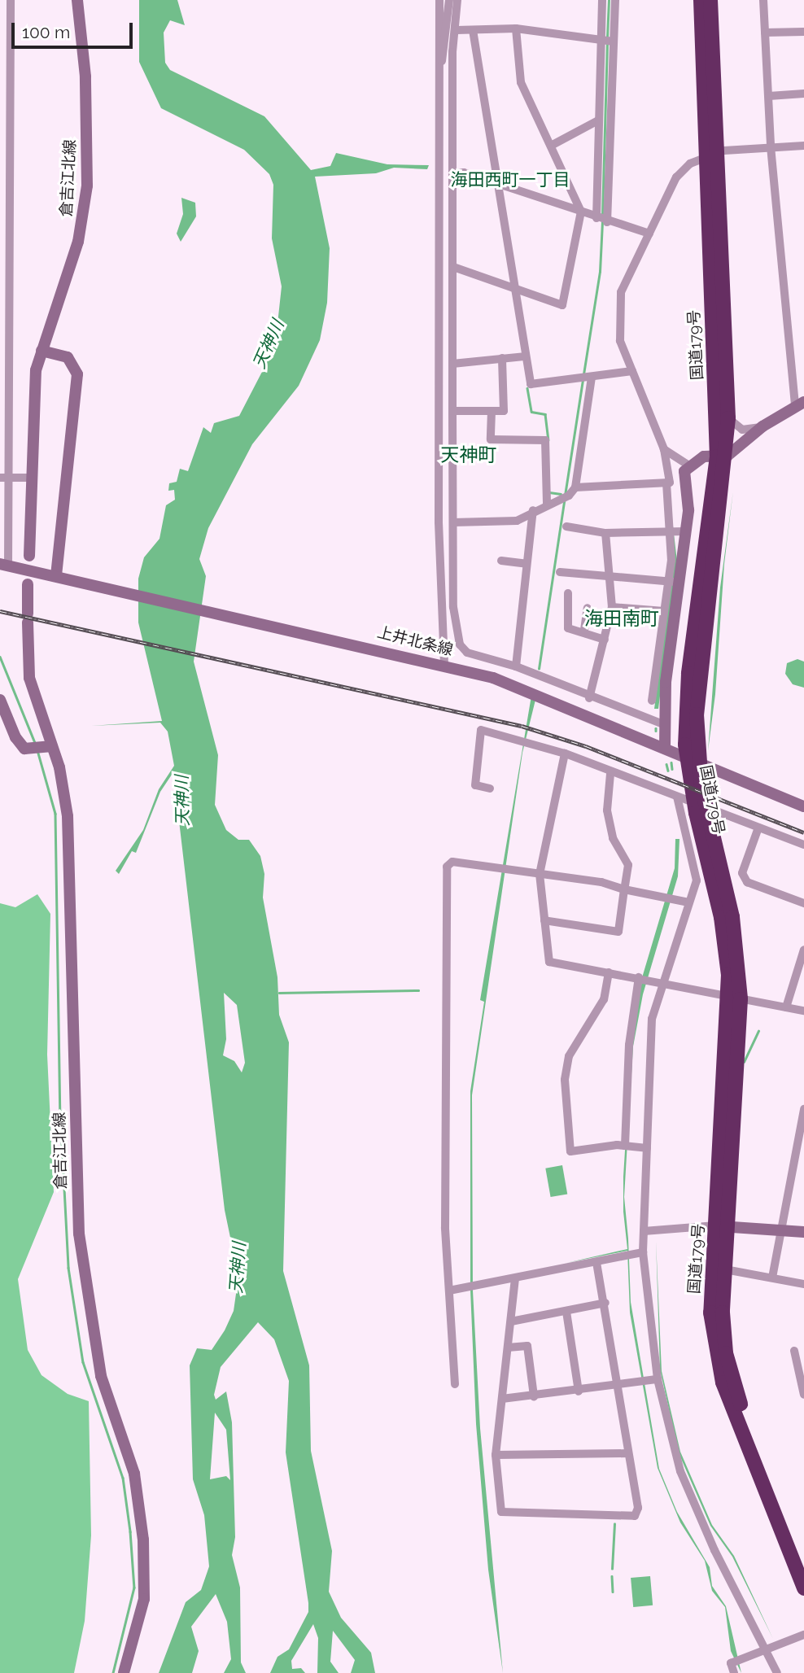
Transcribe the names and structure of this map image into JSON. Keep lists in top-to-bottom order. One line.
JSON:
{"streets":{"highway":["国道179号"],"main road":["倉吉江北線","上井北条線"]},"districts":["海田西町一丁目","天神町","海田南町"],"water":["天神川"],"scale_bar":"100 m"}
